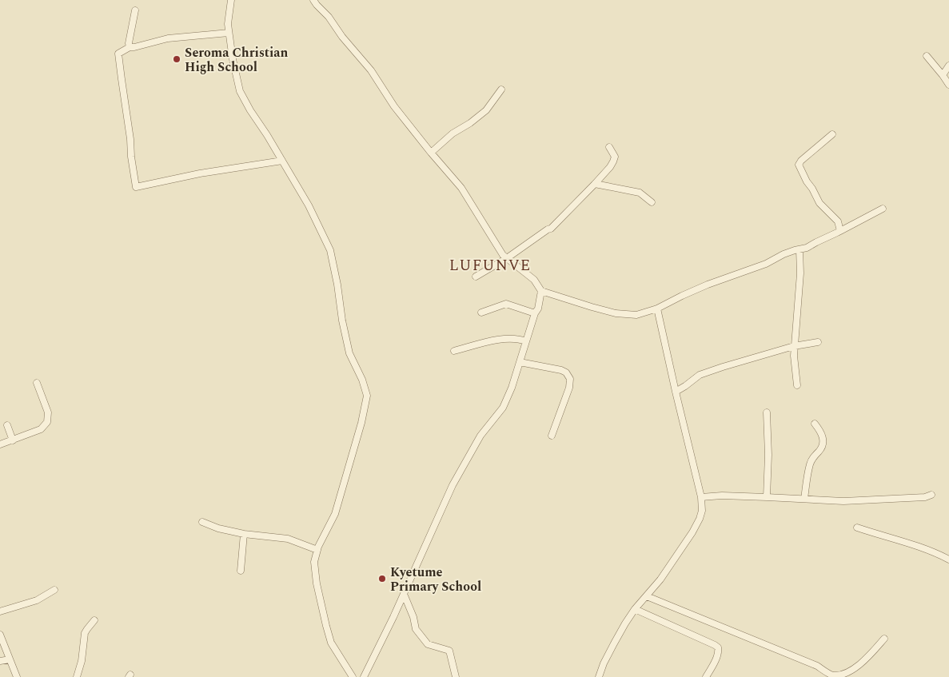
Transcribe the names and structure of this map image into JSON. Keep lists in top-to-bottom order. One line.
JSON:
{"districts":["LUFUNVE"],"places":["Seroma Christian High School","Kyetume Primary School"]}
